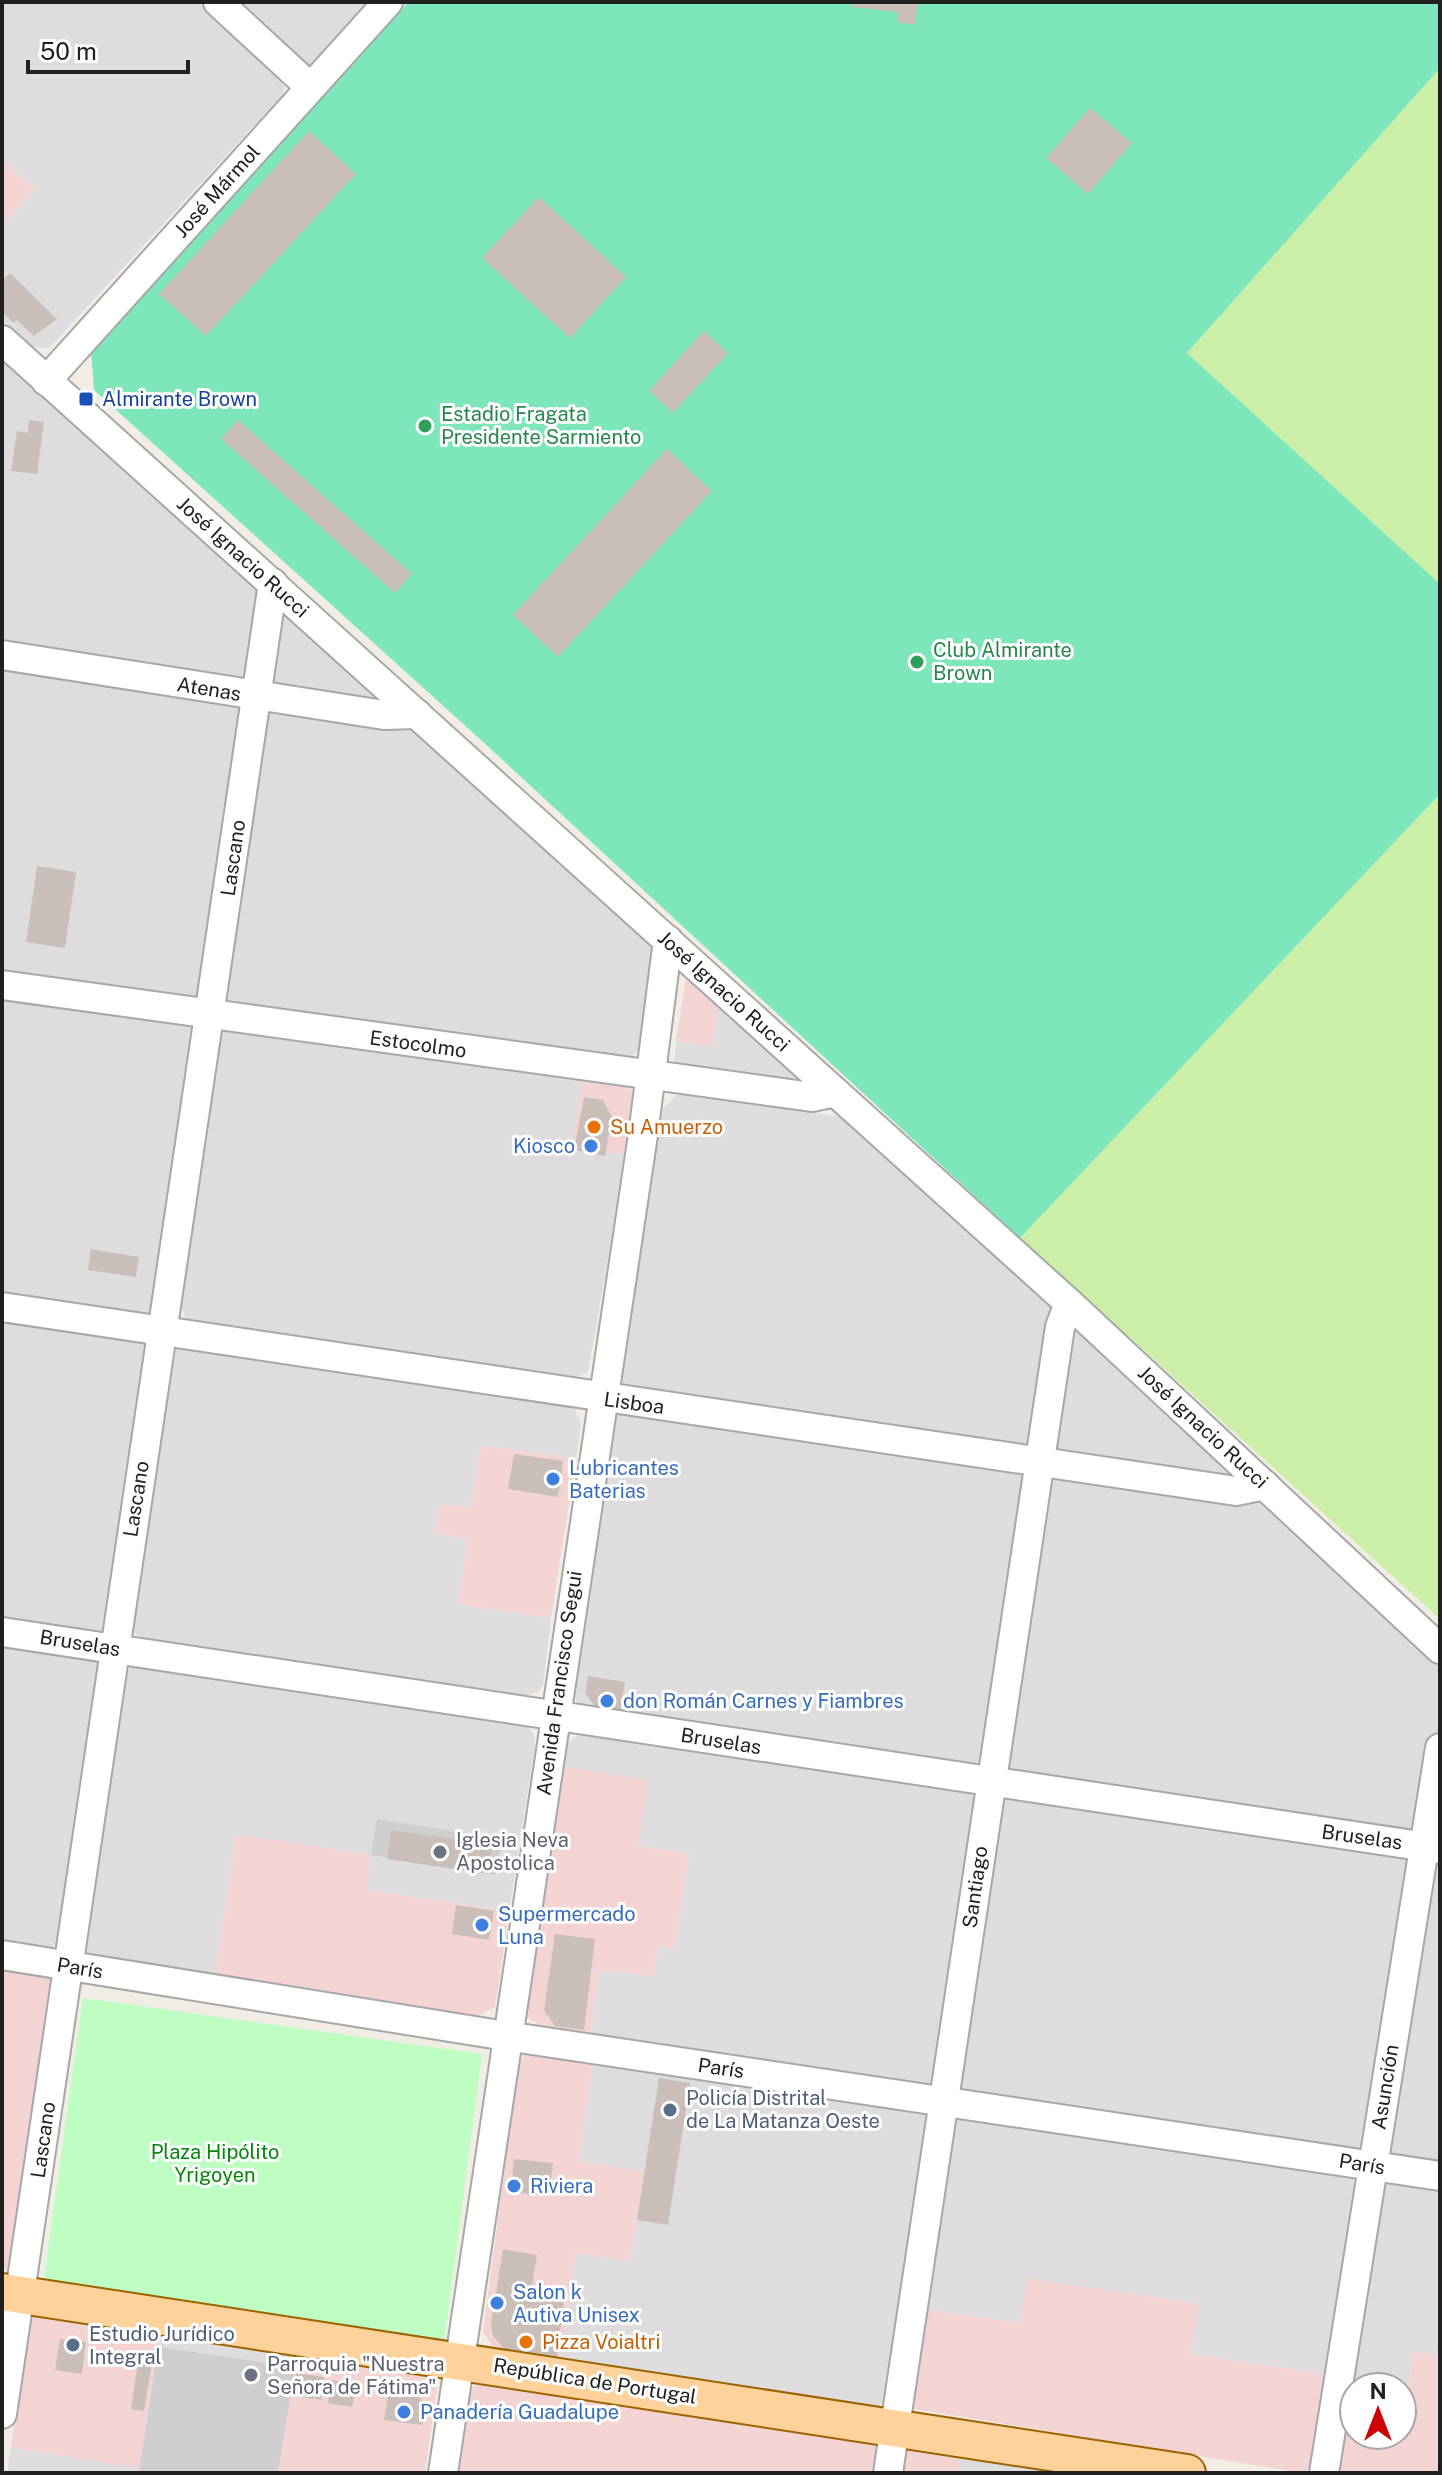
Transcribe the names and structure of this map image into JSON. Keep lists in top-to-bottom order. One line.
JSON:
{"streets":{"main road":["República de Portugal"],"street":["José Mármol","José Ignacio Rucci","Atenas","Lascano","Estocolmo","Lisboa","Bruselas","Avenida Francisco Segui","Santiago","París","Asunción"]},"crossings":[["José Mármol","José Ignacio Rucci"],["José Ignacio Rucci","Atenas"],["José Ignacio Rucci","Lascano"],["José Ignacio Rucci","Estocolmo"],["José Ignacio Rucci","Lisboa"],["José Ignacio Rucci","Avenida Francisco Segui"],["José Ignacio Rucci","Santiago"],["Atenas","Lascano"],["Lascano","Estocolmo"],["Lascano","Lisboa"],["Lascano","Bruselas"],["Lascano","París"],["Lascano","República de Portugal"],["Estocolmo","Avenida Francisco Segui"],["Lisboa","Avenida Francisco Segui"],["Lisboa","Santiago"],["Bruselas","Avenida Francisco Segui"],["Bruselas","Santiago"],["Bruselas","Asunción"],["Avenida Francisco Segui","París"],["Avenida Francisco Segui","República de Portugal"],["Santiago","París"],["Santiago","República de Portugal"],["París","Asunción"]],"parks":["Plaza Hipólito Yrigoyen"],"places":{"transit":["Almirante Brown"],"other":["Estadio Fragata Presidente Sarmiento","Club Almirante Brown","Su Amuerzo","Kiosco","Lubricantes Baterias","don Román Carnes y Fiambres","Iglesia Neva Apostolica","Supermercado Luna","Policía Distrital de La Matanza Oeste","Riviera","Salon k Autiva Unisex","Pizza Voialtri","Estudio Jurídico Integral","Parroquia \"Nuestra Señora de Fátima\"","Panadería Guadalupe"]},"scale_bar":"50 m","north":"top"}
